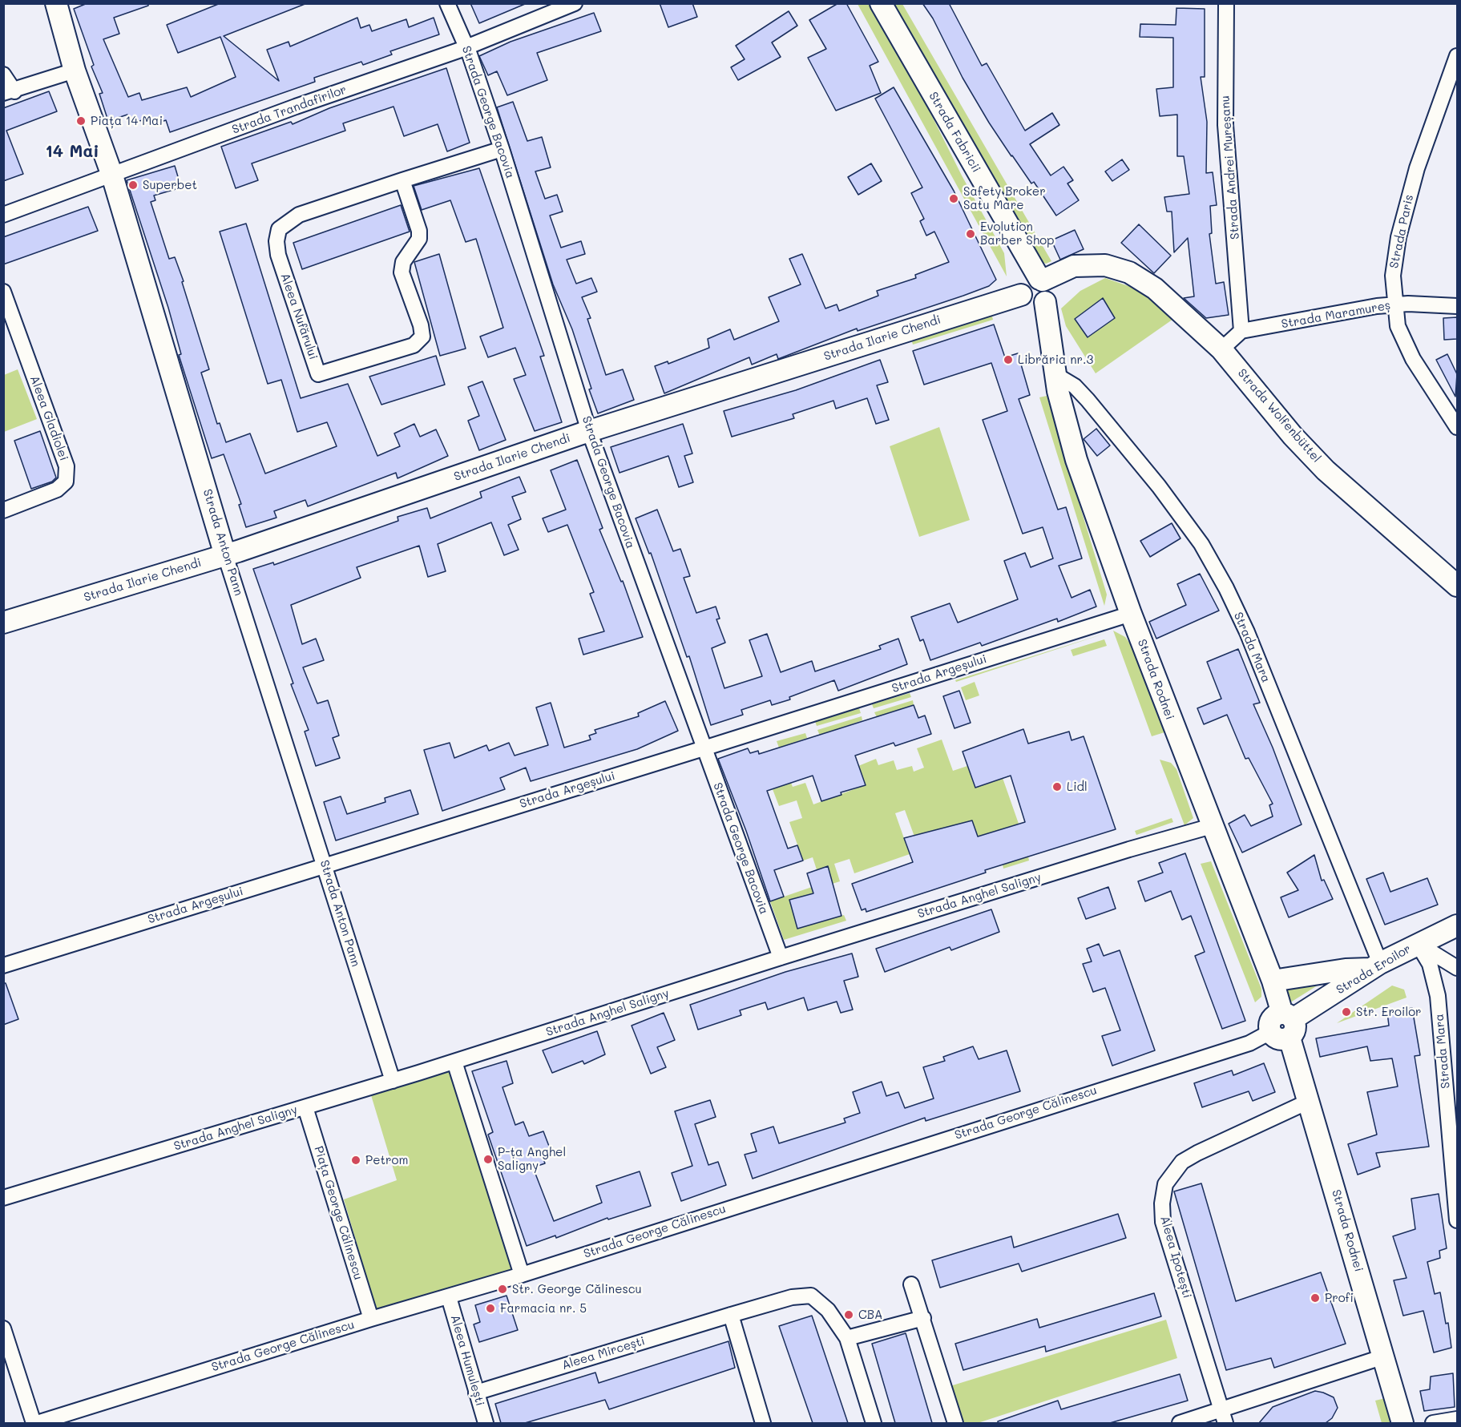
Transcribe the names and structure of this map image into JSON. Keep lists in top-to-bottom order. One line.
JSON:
{"streets":{"main road":["Strada Fabricii","Strada Ilarie Chendi","Strada Wolfenbüttel","Strada Anton Pann","Strada Rodnei","Strada Eroilor"],"street":["Strada Trandafirilor","Strada George Bacovia","Strada Andrei Mureșanu","Strada Paris","Strada Maramureș","Aleea Nufărului","Aleea Gladiolei","Strada Mara","Strada Argeșului","Strada Anghel Saligny","Strada George Călinescu","Piața George Călinescu","Aleea Ipotești","Aleea Mircești","Aleea Humulești"]},"crossings":[["Strada Trandafirilor","Strada George Bacovia"],["Strada Trandafirilor","Strada Anton Pann"],["Strada George Bacovia","Aleea Nufărului"],["Strada George Bacovia","Strada Ilarie Chendi"],["Strada George Bacovia","Strada Argeșului"],["Strada George Bacovia","Strada Anghel Saligny"],["Strada Fabricii","Strada Ilarie Chendi"],["Strada Fabricii","Strada Wolfenbüttel"],["Strada Fabricii","Strada Rodnei"],["Strada Andrei Mureșanu","Strada Maramureș"],["Strada Paris","Strada Maramureș"],["Strada Ilarie Chendi","Strada Wolfenbüttel"],["Strada Ilarie Chendi","Strada Anton Pann"],["Strada Ilarie Chendi","Strada Rodnei"],["Strada Wolfenbüttel","Strada Rodnei"],["Strada Anton Pann","Strada Argeșului"],["Strada Anton Pann","Strada Anghel Saligny"],["Strada Mara","Strada Rodnei"],["Strada Mara","Strada Eroilor"],["Strada Argeșului","Strada Rodnei"],["Strada Rodnei","Strada Anghel Saligny"],["Strada Rodnei","Strada Eroilor"],["Strada Rodnei","Strada George Călinescu"],["Strada Rodnei","Aleea Ipotești"],["Strada Anghel Saligny","Piața George Călinescu"],["Strada Eroilor","Strada George Călinescu"],["Strada George Călinescu","Piața George Călinescu"],["Strada George Călinescu","Aleea Humulești"],["Aleea Mircești","Aleea Humulești"]],"districts":["14 Mai"],"places":["Piața 14 Mai","Superbet","Safety Broker Satu Mare","Evolution Barber Shop","Librăria nr.3","Lidl","Str. Eroilor","P-ța Anghel Saligny","Petrom","Str. George Călinescu","Profi","Farmacia nr. 5","CBA"]}
